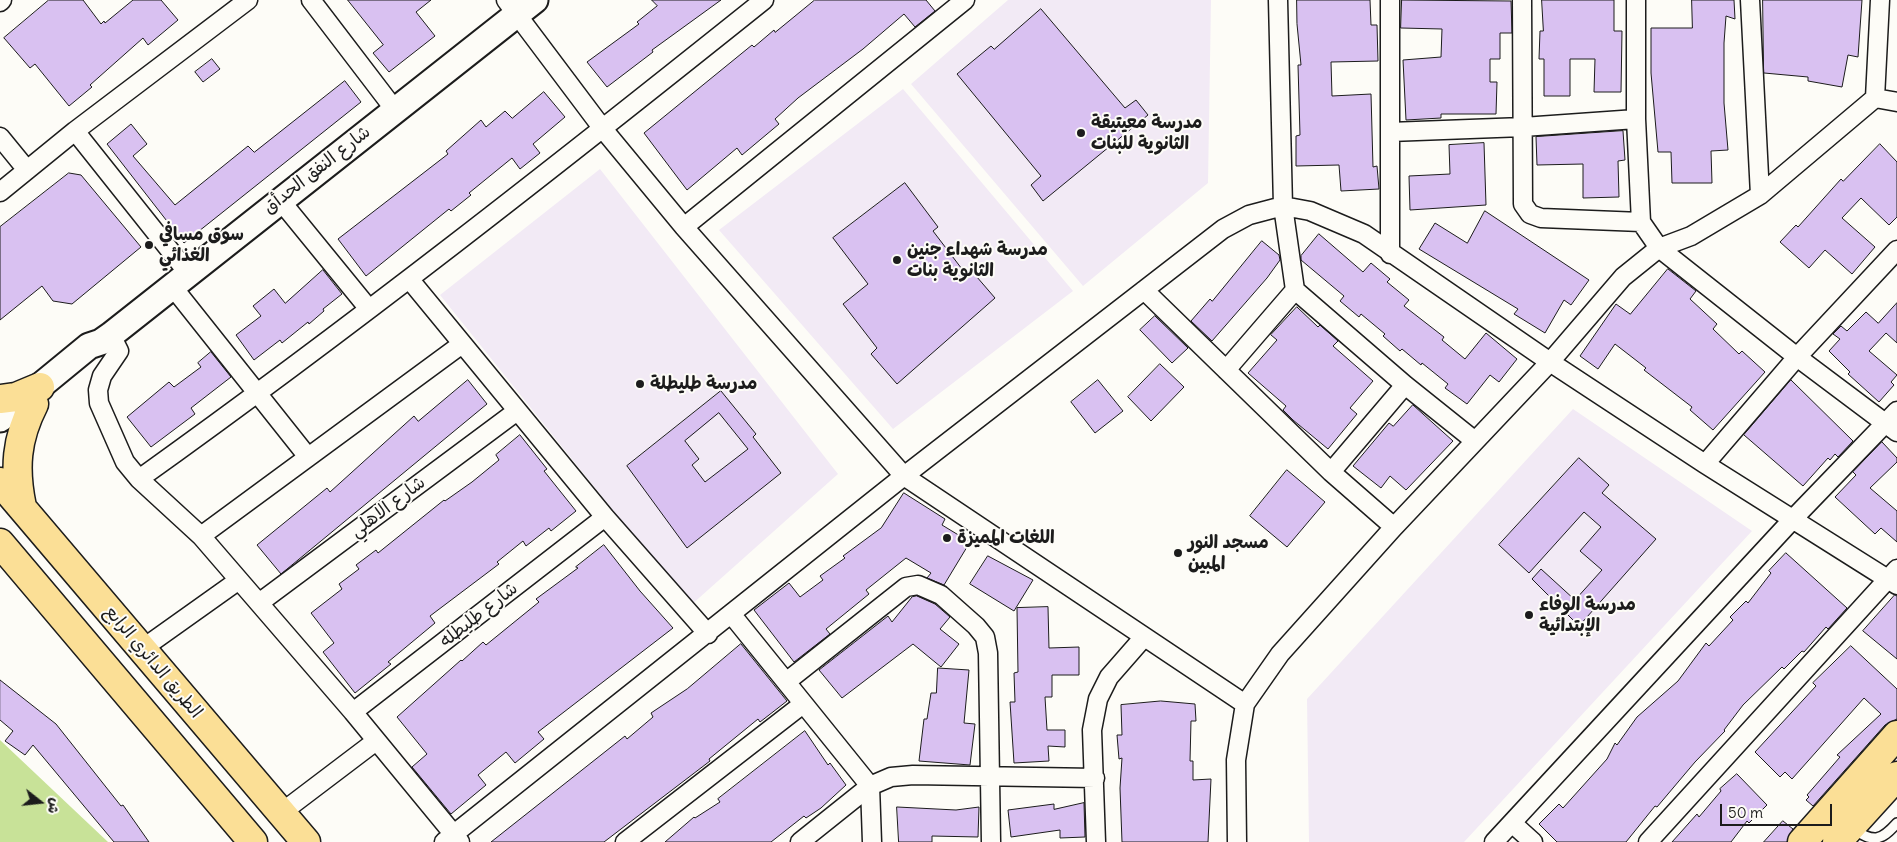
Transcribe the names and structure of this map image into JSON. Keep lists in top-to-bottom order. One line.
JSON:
{"streets":{"main road":["شارع النفق الحدأق","الطريق الدائري الرابع"],"street":["شارع الاهلي","شارع طليطله"]},"places":["مدرسة معيتيقة الثانوية للبنات","سوق مسافي الغذائي","مدرسة شهداء جنين الثانوية بنات","مدرسة طليطلة","اللغات المميزة","مسجد النور المبين","مدرسة الوفاء الإبتدائية"],"scale_bar":"50 m","north":"right"}
